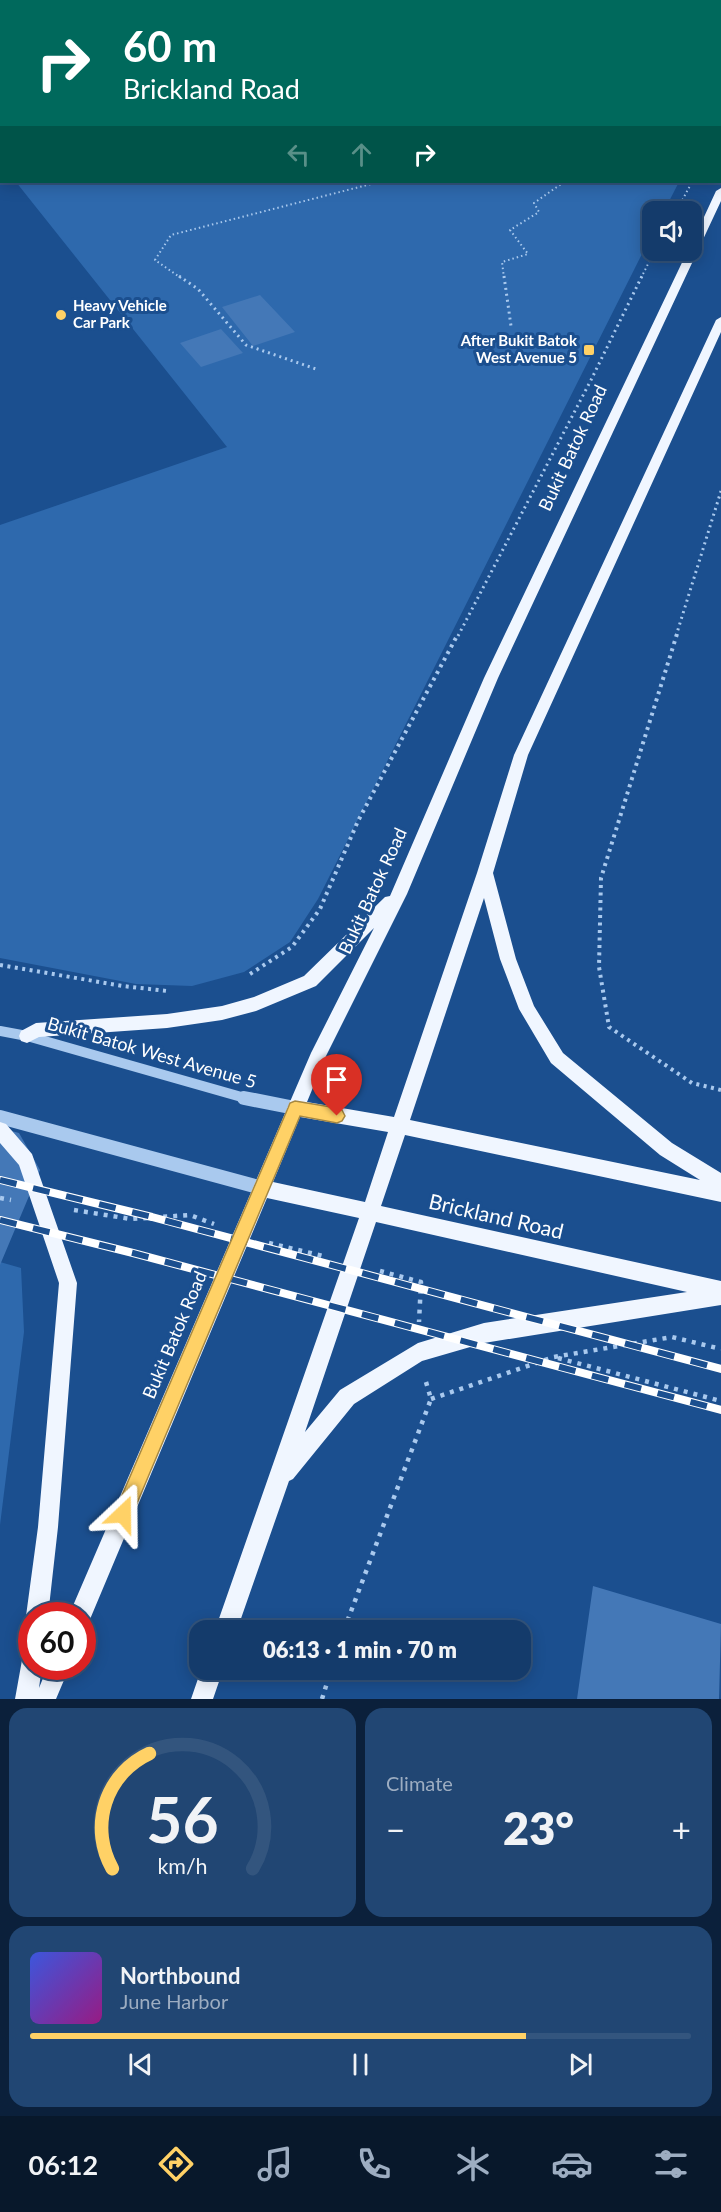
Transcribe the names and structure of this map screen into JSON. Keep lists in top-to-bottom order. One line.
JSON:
{"streets":{"main road":["Bukit Batok Road","Brickland Road"],"street":["Bukit Batok West Avenue 5"]},"crossings":[["Bukit Batok Road","Bukit Batok West Avenue 5"],["Bukit Batok Road","Brickland Road"]],"places":{"other":["Heavy Vehicle Car Park"],"transit":["After Bukit Batok West Avenue 5"]},"page":{"turn":["60 m","Brickland Road"],"limit":"60","trip":"06:13 · 1 min · 70 m","tile":"Climate","heat":["−","23°","+"],"song":["Northbound","June Harbor"],"tabs":"06:12","gauge":["56","km/h"]}}
